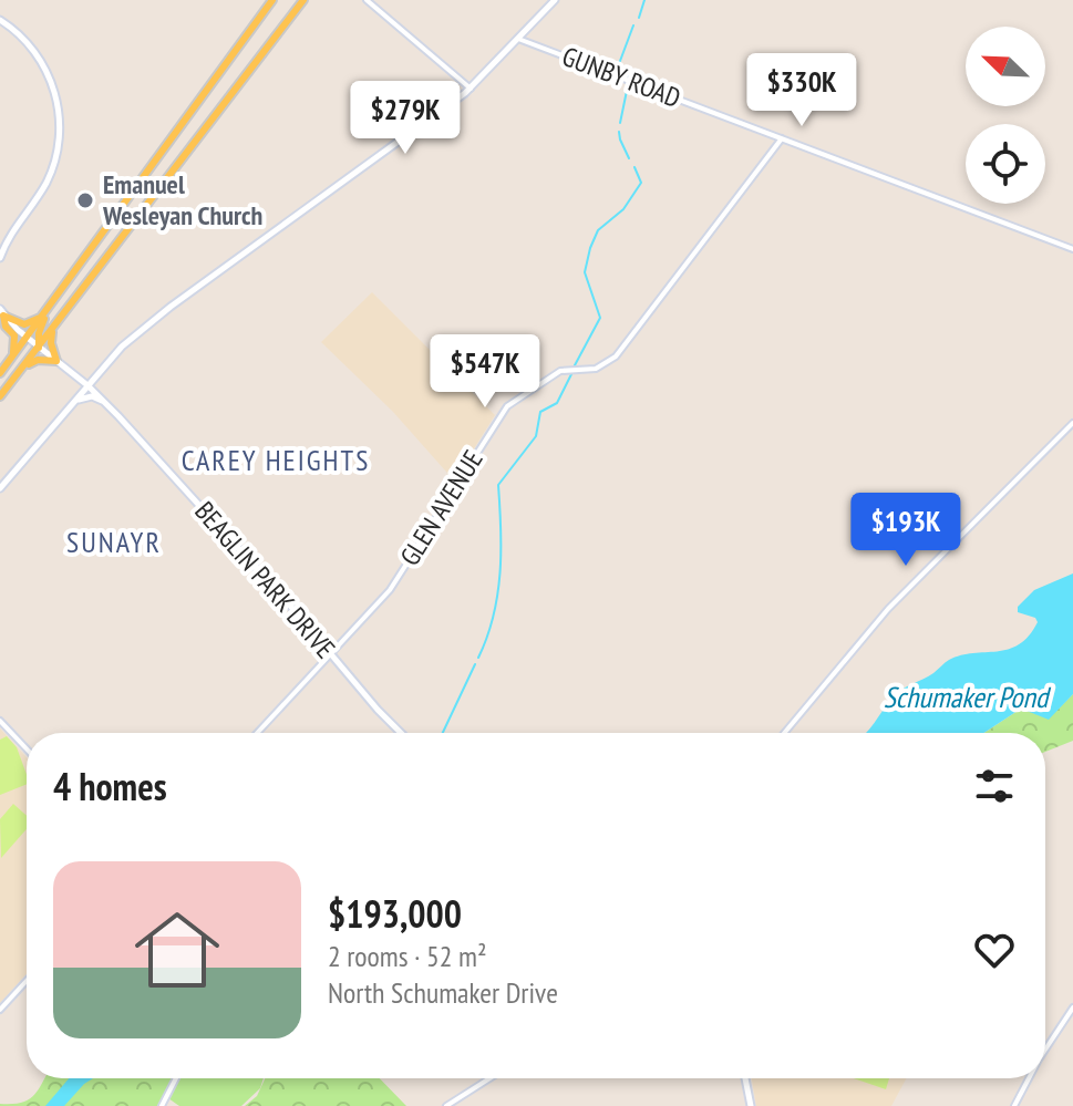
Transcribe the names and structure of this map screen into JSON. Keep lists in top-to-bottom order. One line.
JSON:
{"streets":{"main road":["BEAGLIN PARK DRIVE"],"street":["GUNBY ROAD","GLEN AVENUE"]},"crossings":[["GUNBY ROAD","GLEN AVENUE"],["GLEN AVENUE","BEAGLIN PARK DRIVE"]],"districts":["CAREY HEIGHTS","SUNAYR"],"water":["Schumaker Pond"],"places":["Emanuel Wesleyan Church"],"north":"top left","page":{"price":["$330K","$279K","$547K","$193K"],"heading":"4 homes","list":[{"name":"$193,000","note":"2 rooms · 52 m² · North Schumaker Drive"}]}}
